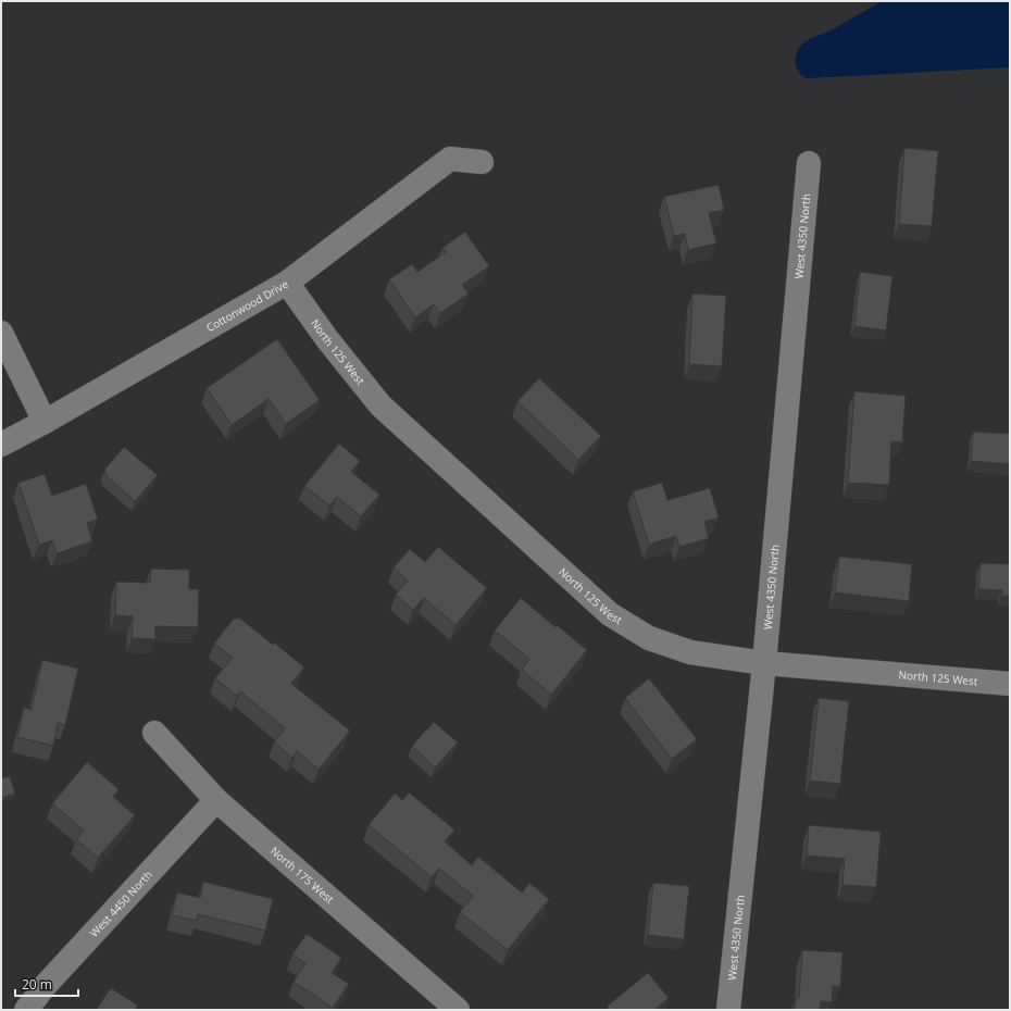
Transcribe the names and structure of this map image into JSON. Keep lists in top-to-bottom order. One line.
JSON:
{"streets":{"street":["West 4350 North","Cottonwood Drive","North 125 West","North 175 West","West 4450 North"]},"crossings":[["West 4350 North","North 125 West"],["Cottonwood Drive","North 125 West"],["North 175 West","West 4450 North"]],"scale_bar":"20 m"}
